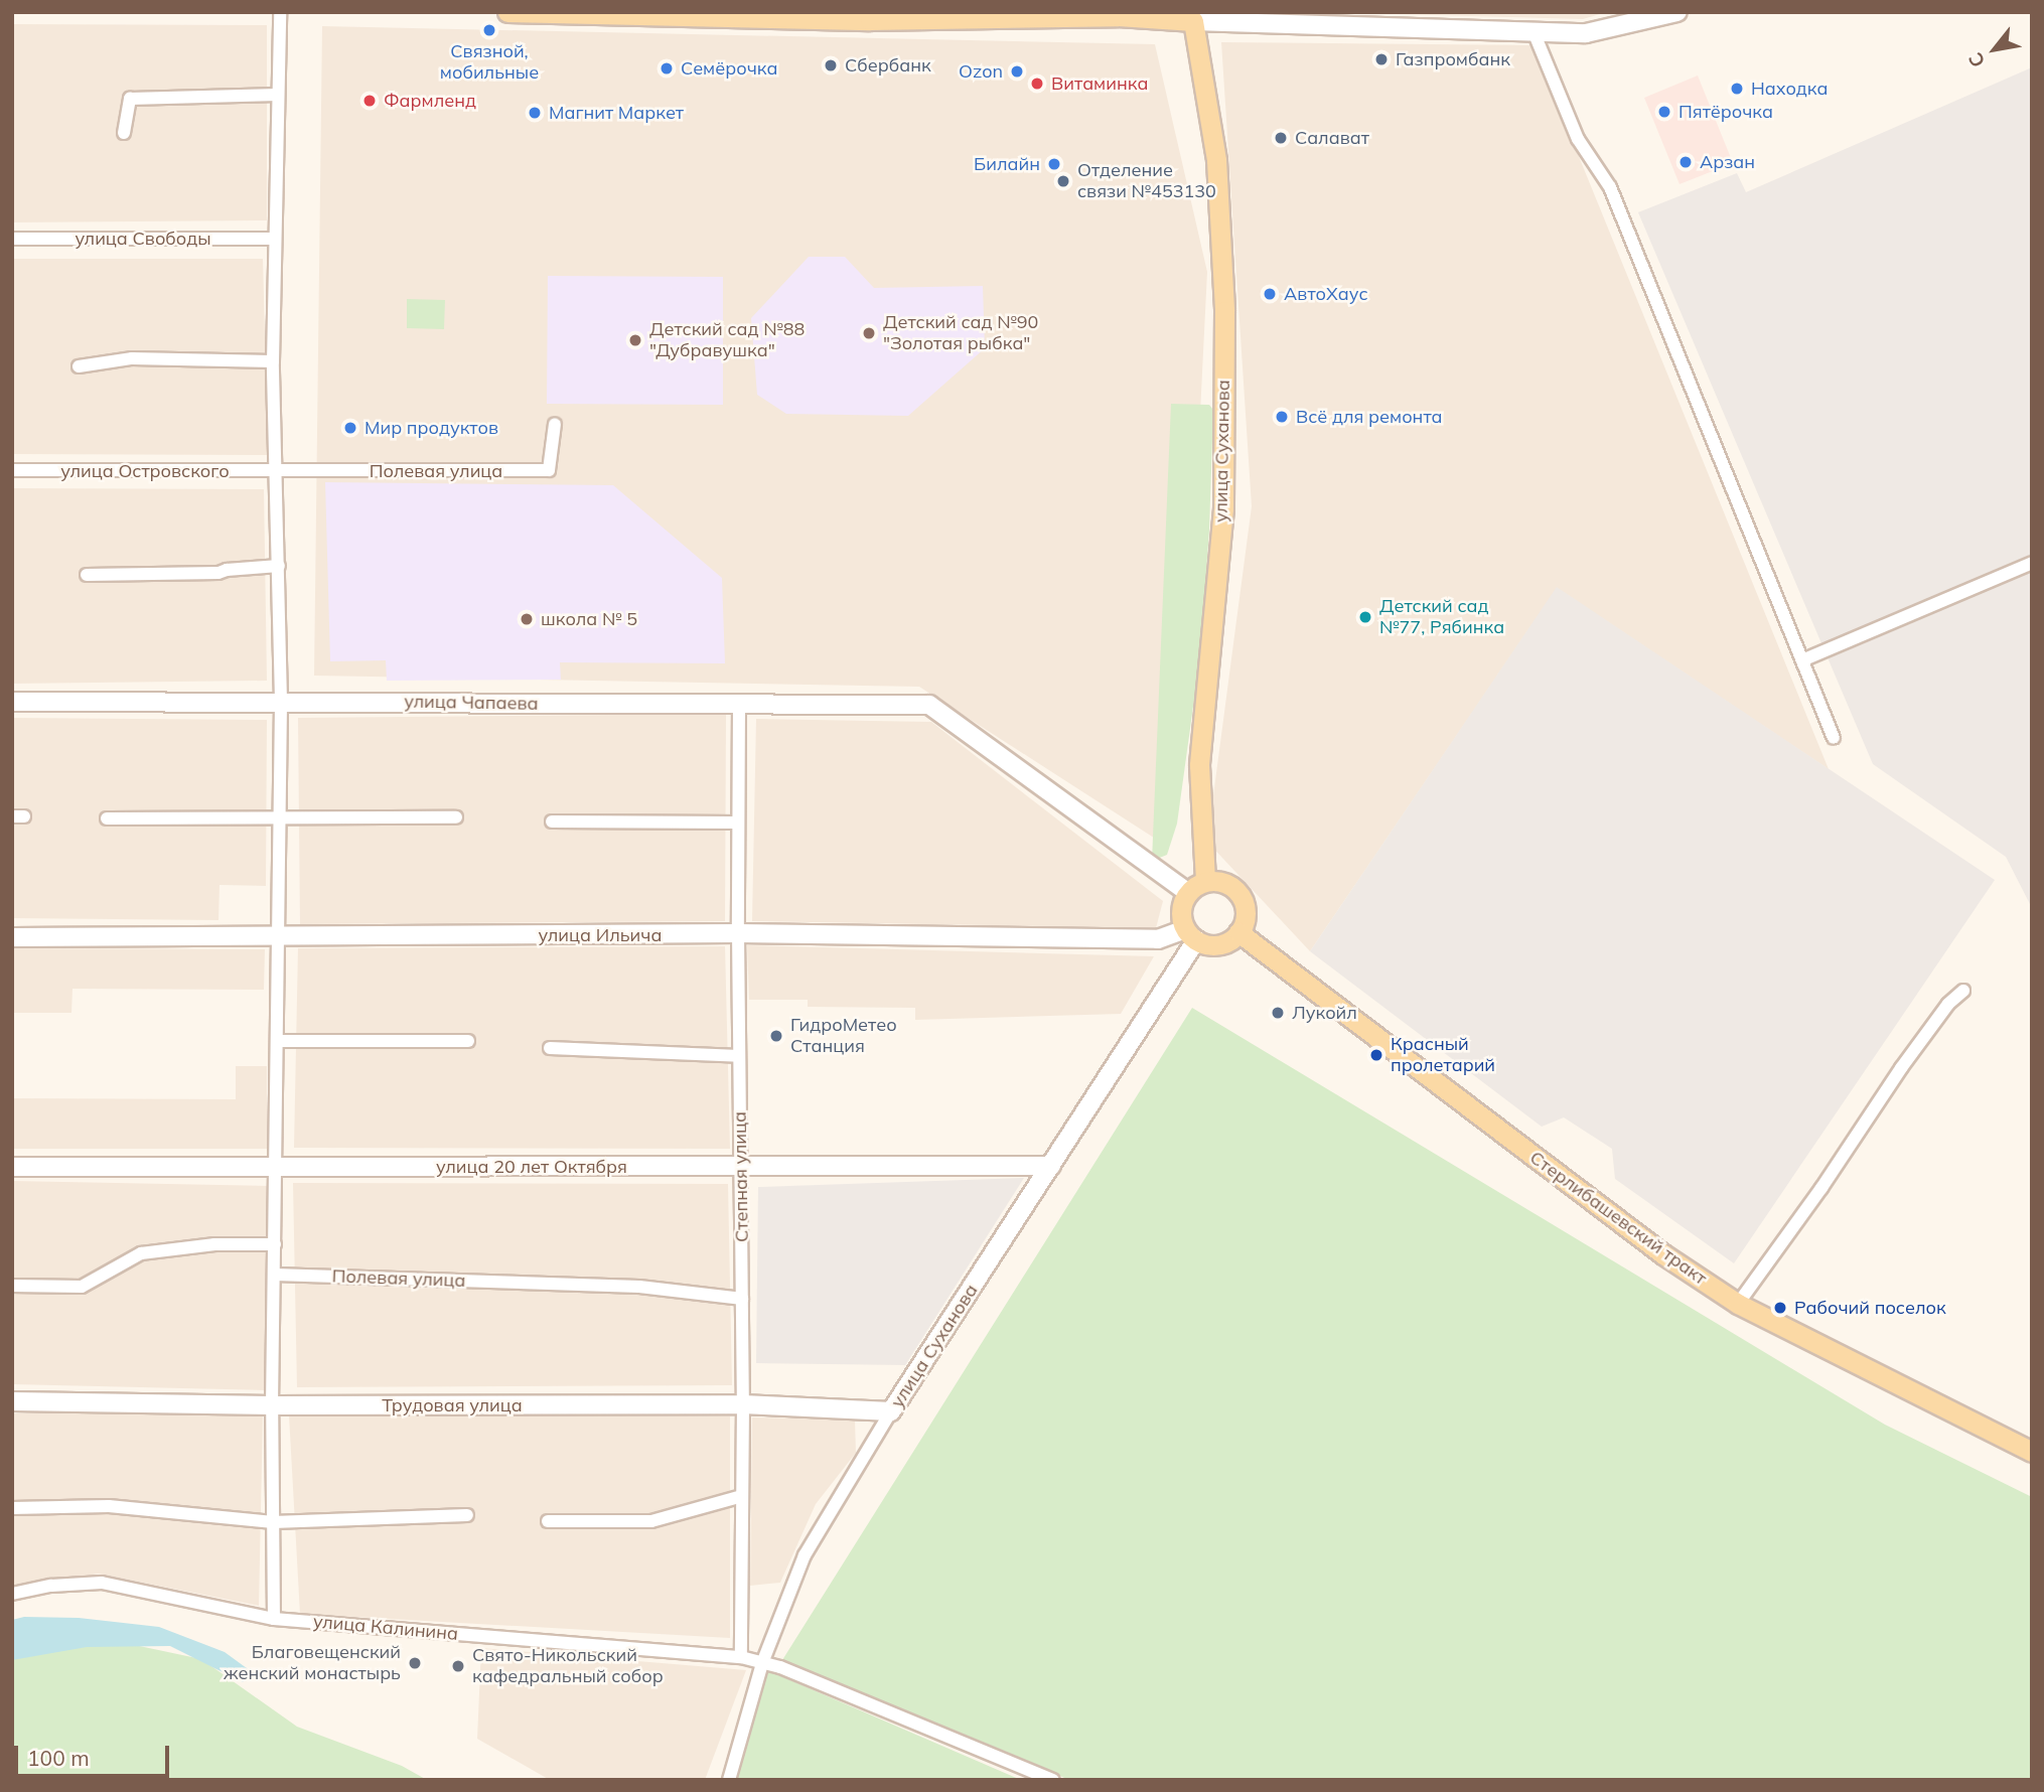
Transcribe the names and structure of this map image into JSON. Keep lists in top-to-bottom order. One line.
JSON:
{"streets":{"main road":["улица Суханова","улица Чапаева","улица Ильича","улица 20 лет Октября","Стерлибашевский тракт","Трудовая улица"],"street":["улица Свободы","улица Островского","Полевая улица","Степная улица","улица Калинина"]},"crossings":[["улица Суханова","улица Чапаева"],["улица Суханова","улица Ильича"],["улица Суханова","улица 20 лет Октября"],["улица Суханова","Стерлибашевский тракт"],["улица Суханова","Трудовая улица"],["улица Суханова","улица Калинина"],["улица Островского","Полевая улица"],["Полевая улица","Степная улица"],["улица Чапаева","улица Ильича"],["улица Чапаева","Степная улица"],["улица Чапаева","Стерлибашевский тракт"],["улица Ильича","Степная улица"],["улица Ильича","Стерлибашевский тракт"],["улица 20 лет Октября","Степная улица"],["Степная улица","Трудовая улица"],["Степная улица","улица Калинина"]],"places":["Связной, мобильные","Газпромбанк","Сбербанк","Семёрочка","Ozon","Витаминка","Находка","Фармленд","Пятёрочка","Магнит Маркет","Салават","Арзан","Билайн","Отделение связи №453130","АвтоХаус","Детский сад №90 \"Золотая рыбка\"","Детский сад №88 \"Дубравушка\"","Всё для ремонта","Мир продуктов","Детский сад №77, Рябинка","школа № 5","Лукойл","ГидроМетео Станция","Красный пролетарий","Рабочий поселок","Благовещенский женский монастырь","Свято-Никольский кафедральный собор"],"scale_bar":"100 m","north":"bottom left"}
